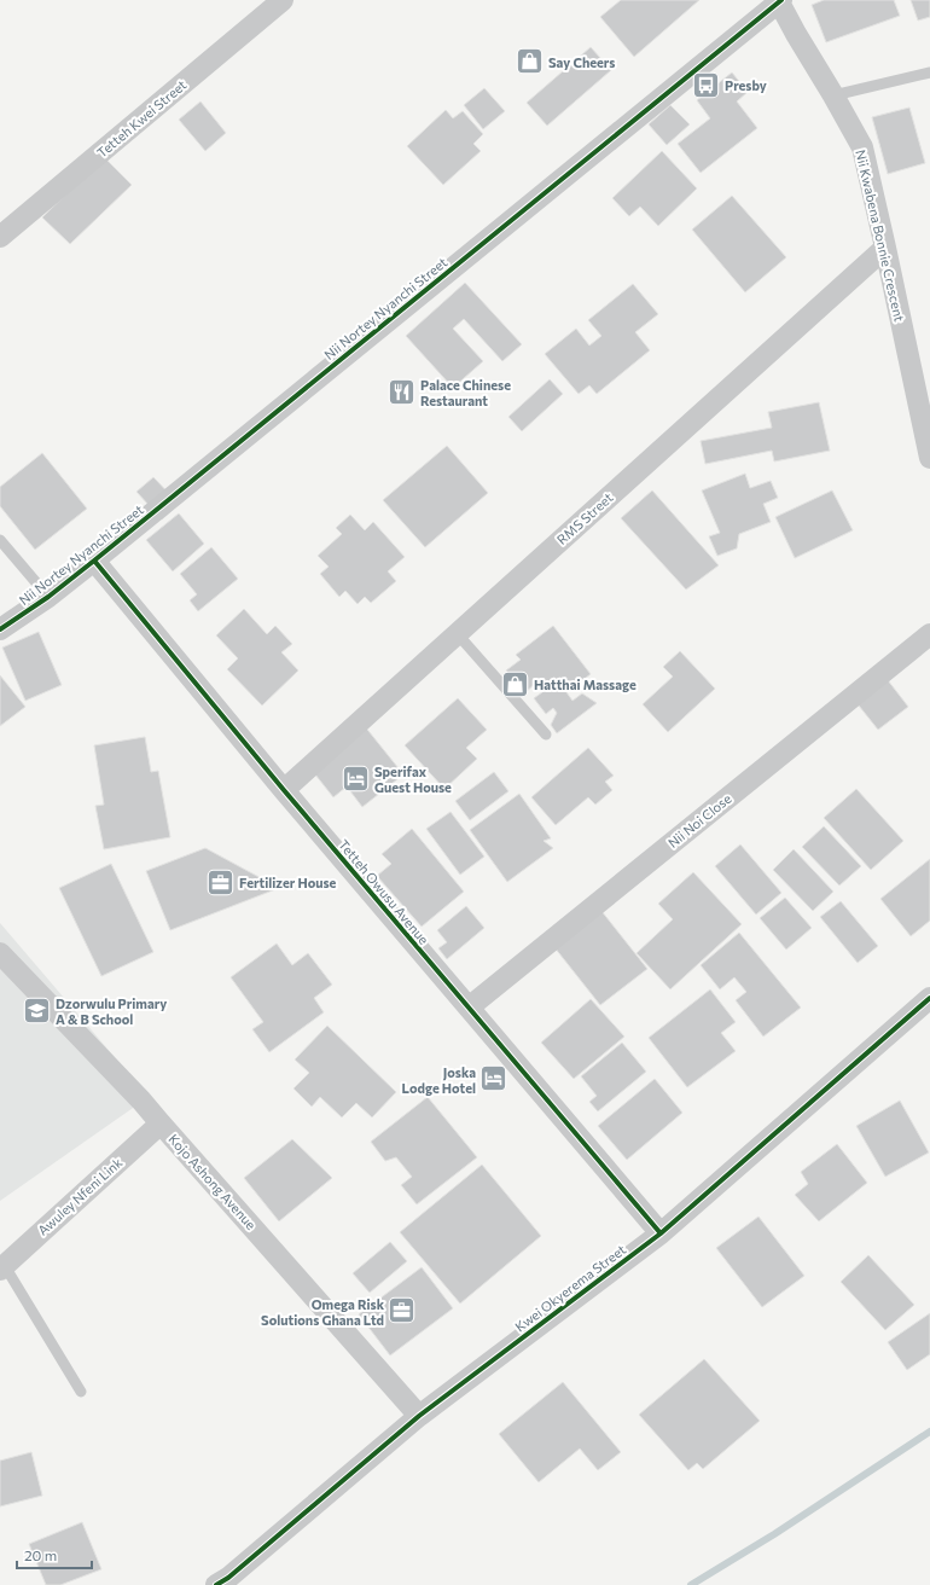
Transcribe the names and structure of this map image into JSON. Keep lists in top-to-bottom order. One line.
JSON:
{"streets":{"street":["Tetteh Kwei Street","Nii Kwabena Bonnie Crescent","Nii Nortey Nyanchi Street","RMS Street","Nii Noi Close","Tetteh Owusu Avenue","Kojo Ashong Avenue","Awuley Nfeni Link","Kwei Okyerema Street"]},"crossings":[["Nii Kwabena Bonnie Crescent","Nii Nortey Nyanchi Street"],["Nii Kwabena Bonnie Crescent","RMS Street"],["Nii Nortey Nyanchi Street","Tetteh Owusu Avenue"],["RMS Street","Tetteh Owusu Avenue"],["Nii Noi Close","Tetteh Owusu Avenue"],["Tetteh Owusu Avenue","Kwei Okyerema Street"],["Kojo Ashong Avenue","Awuley Nfeni Link"],["Kojo Ashong Avenue","Kwei Okyerema Street"]],"places":{"shop":["Say Cheers","Hatthai Massage"],"bus stop":["Presby"],"restaurant":["Palace Chinese Restaurant"],"hotel":["Sperifax Guest House","Joska Lodge Hotel"],"office":["Fertilizer House","Omega Risk Solutions Ghana Ltd"],"school or university":["Dzorwulu Primary A & B School"]},"scale_bar":"20 m"}
